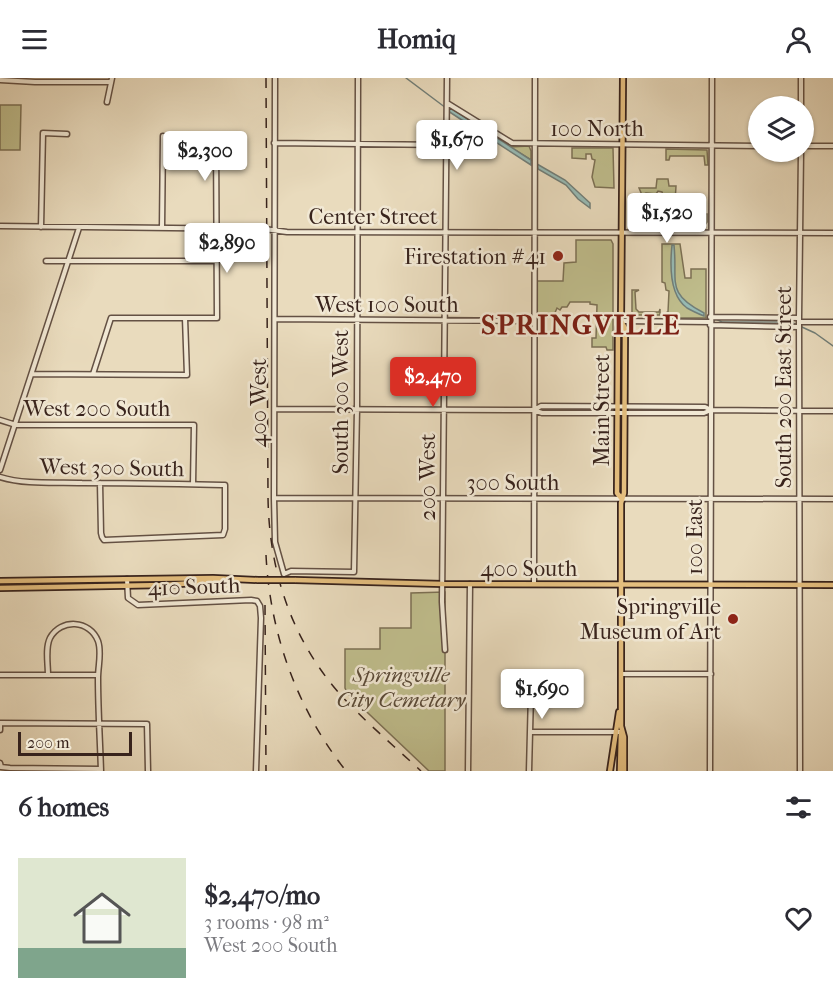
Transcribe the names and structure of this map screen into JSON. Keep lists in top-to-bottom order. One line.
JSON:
{"streets":{"main road":["Main Street","400 South"],"street":["100 North","Center Street","West 100 South","South 200 East Street","South 300 West","400 West","West 200 South","West 300 South","200 West","300 South","100 East","410 South"]},"crossings":[["100 North","Main Street"],["100 North","200 West"],["100 North","100 East"],["Center Street","South 200 East Street"],["Center Street","South 300 West"],["Center Street","400 West"],["Center Street","Main Street"],["Center Street","200 West"],["Center Street","100 East"],["West 100 South","South 300 West"],["West 100 South","400 West"],["West 100 South","200 West"],["South 200 East Street","300 South"],["South 200 East Street","400 South"],["South 300 West","400 West"],["South 300 West","300 South"],["400 West","300 South"],["West 200 South","West 300 South"],["Main Street","300 South"],["Main Street","400 South"],["200 West","300 South"],["200 West","400 South"],["300 South","100 East"],["100 East","400 South"],["400 South","410 South"]],"districts":["SPRINGVILLE"],"parks":["Springville City Cemetary"],"places":["Firestation #41","Springville Museum of Art"],"scale_bar":"200 m","page":{"header":"Homiq","price":["$1,670","$2,300","$1,520","$2,890","$2,470","$1,690"],"scale":"200 m","heading":"6 homes","list":[{"name":"$2,470/mo","note":"3 rooms · 98 m² · West 200 South"}]}}
